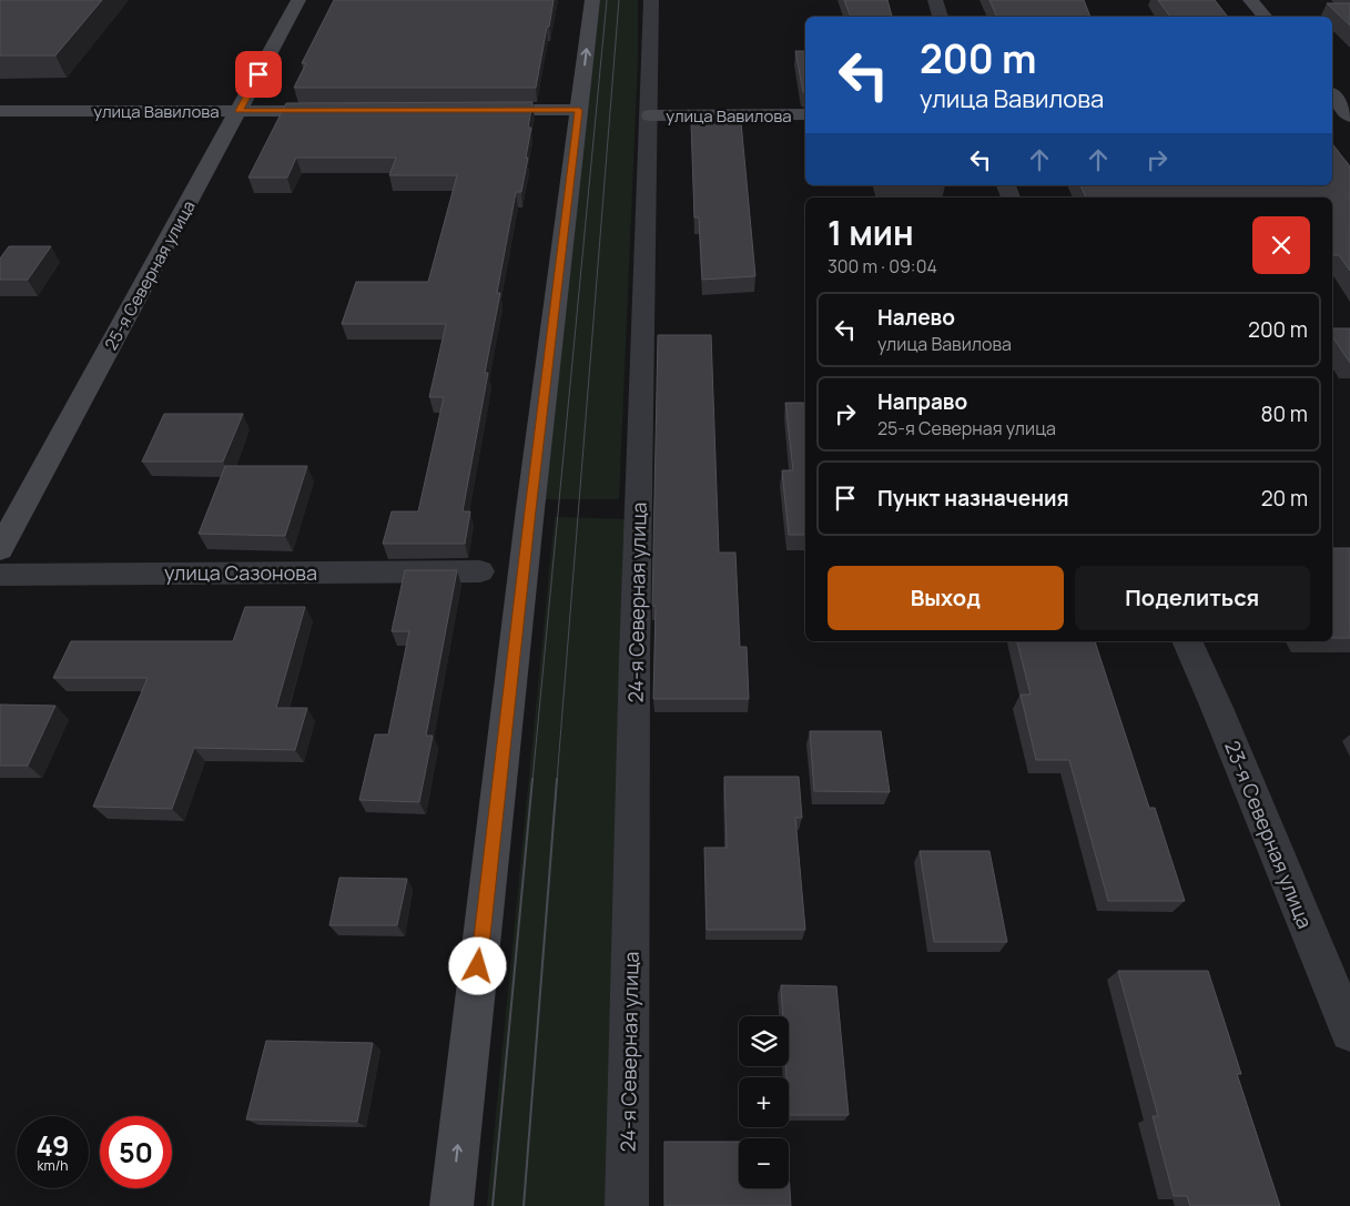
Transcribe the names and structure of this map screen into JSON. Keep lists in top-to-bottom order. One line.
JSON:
{"streets":{"main road":["улица Вавилова","25-я Северная улица"],"street":["улица Сазонова","24-я Северная улица","23-я Северная улица"]},"crossings":[["улица Вавилова","25-я Северная улица"],["улица Вавилова","24-я Северная улица"]],"page":{"turn":["200 m","улица Вавилова"],"heading":["1 мин","300 m · 09:04"],"list":[{"name":"Налево","note":"улица Вавилова","value":"200 m"},{"name":"Направо","note":"25-я Северная улица","value":"80 m"},{"name":"Пункт назначения","value":"20 m"}],"buttons":["Выход","Поделиться"],"map_buttons":["+","−"],"speed":"49 km/h","limit":"50"}}
